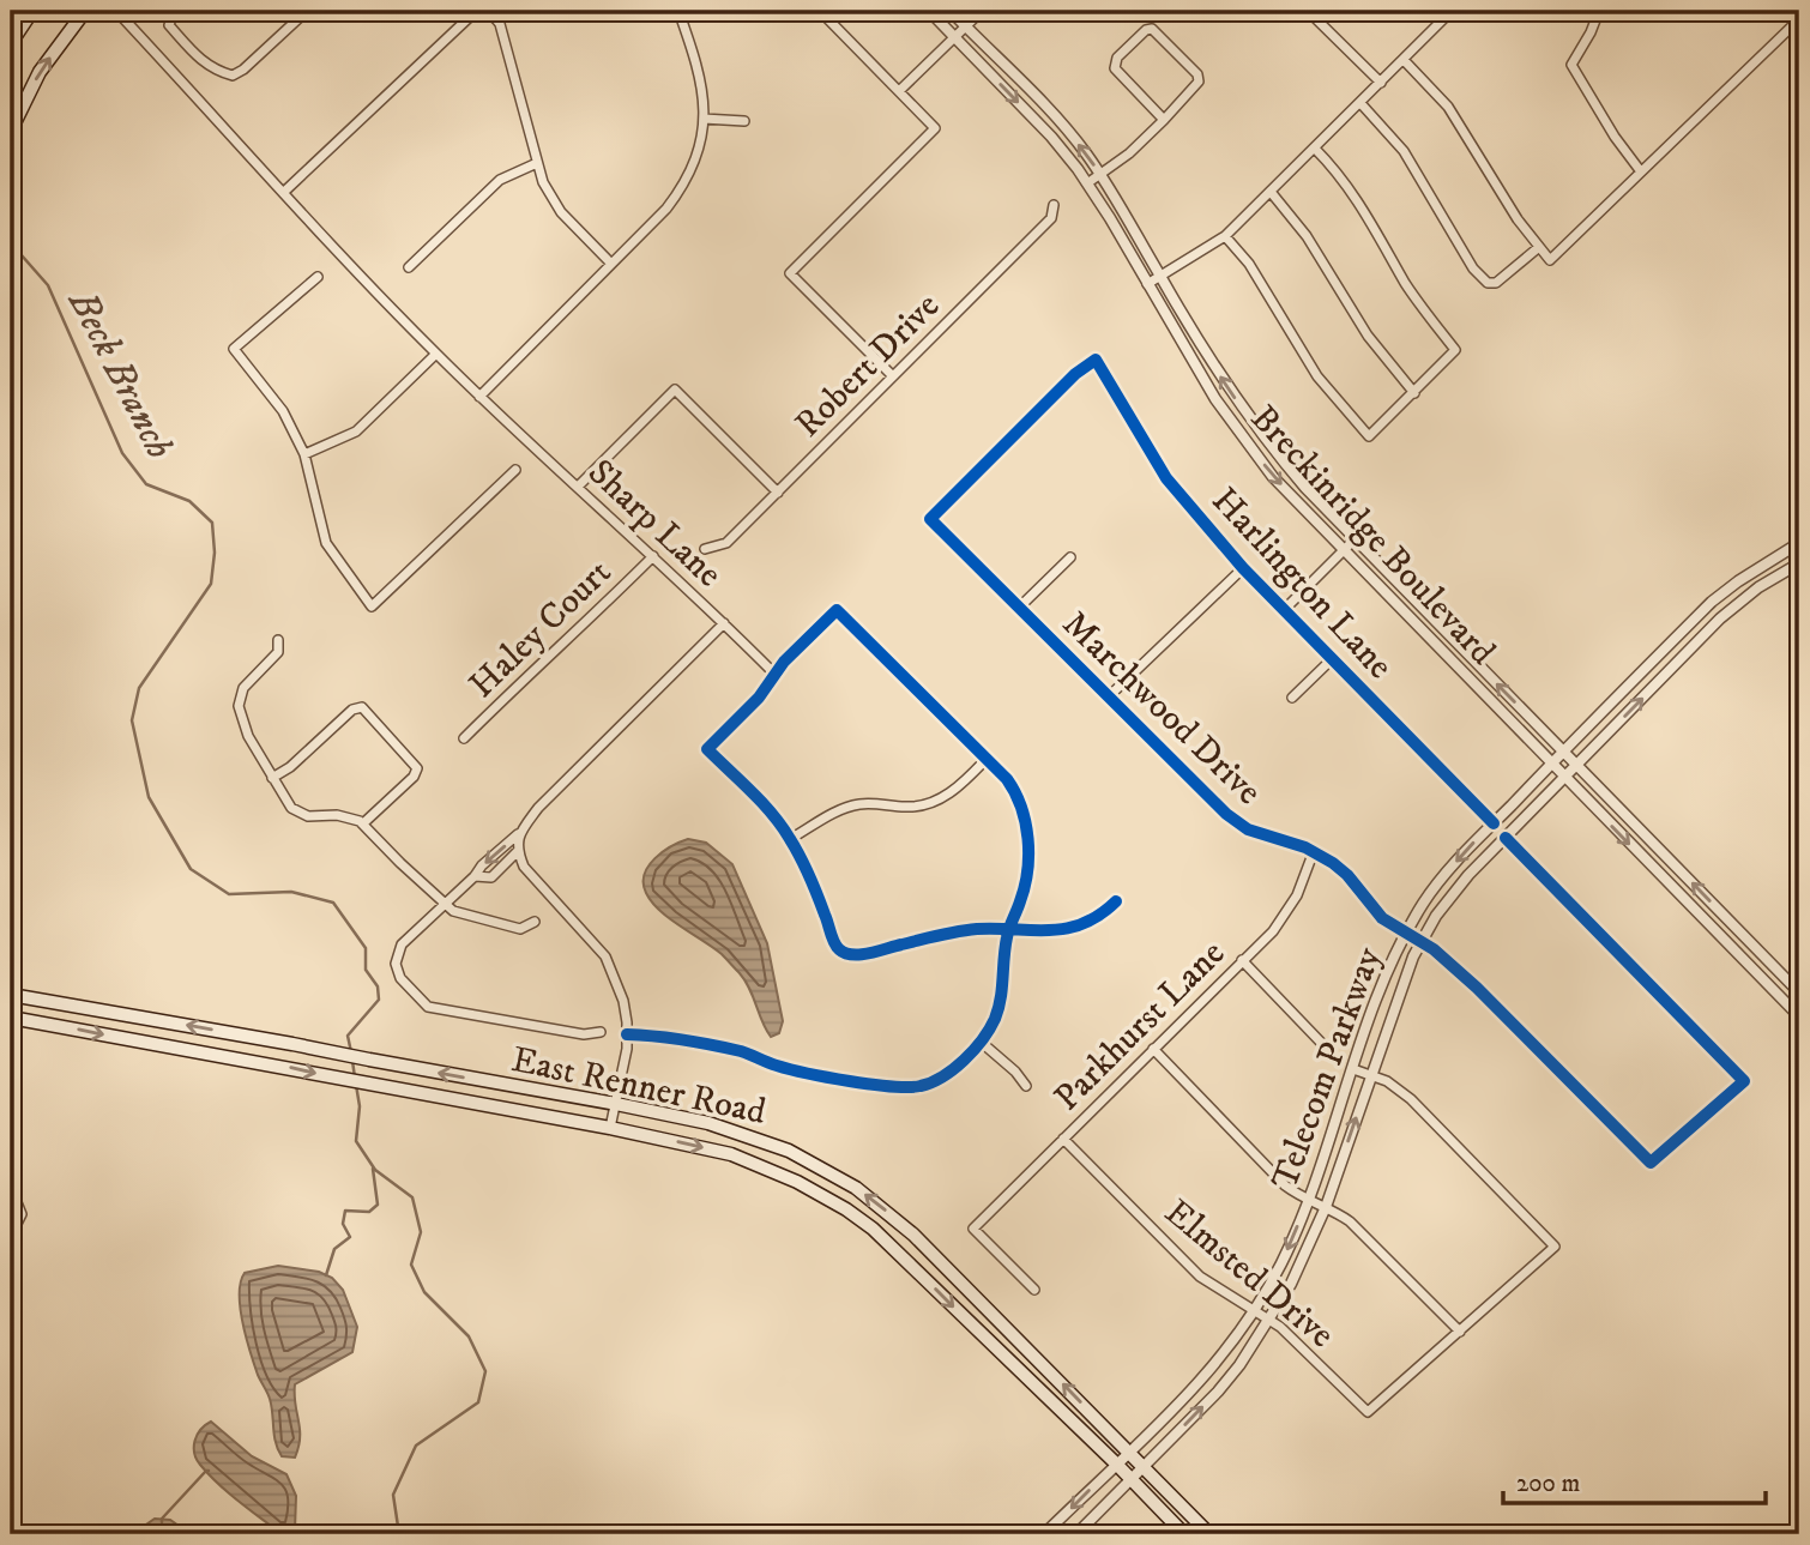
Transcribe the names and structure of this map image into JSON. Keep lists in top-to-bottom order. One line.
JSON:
{"streets":{"main road":["East Renner Road"],"street":["Robert Drive","Sharp Lane","Breckinridge Boulevard","Harlington Lane","Haley Court","Marchwood Drive","Parkhurst Lane","Telecom Parkway","Elmsted Drive"]},"crossings":[["Sharp Lane","Haley Court"],["Breckinridge Boulevard","Telecom Parkway"],["Harlington Lane","Marchwood Drive"],["Harlington Lane","Telecom Parkway"],["Marchwood Drive","Parkhurst Lane"],["Marchwood Drive","Telecom Parkway"],["Parkhurst Lane","Elmsted Drive"],["Telecom Parkway","East Renner Road"],["Telecom Parkway","Elmsted Drive"]],"water":["Beck Branch"],"scale_bar":"200 m"}
